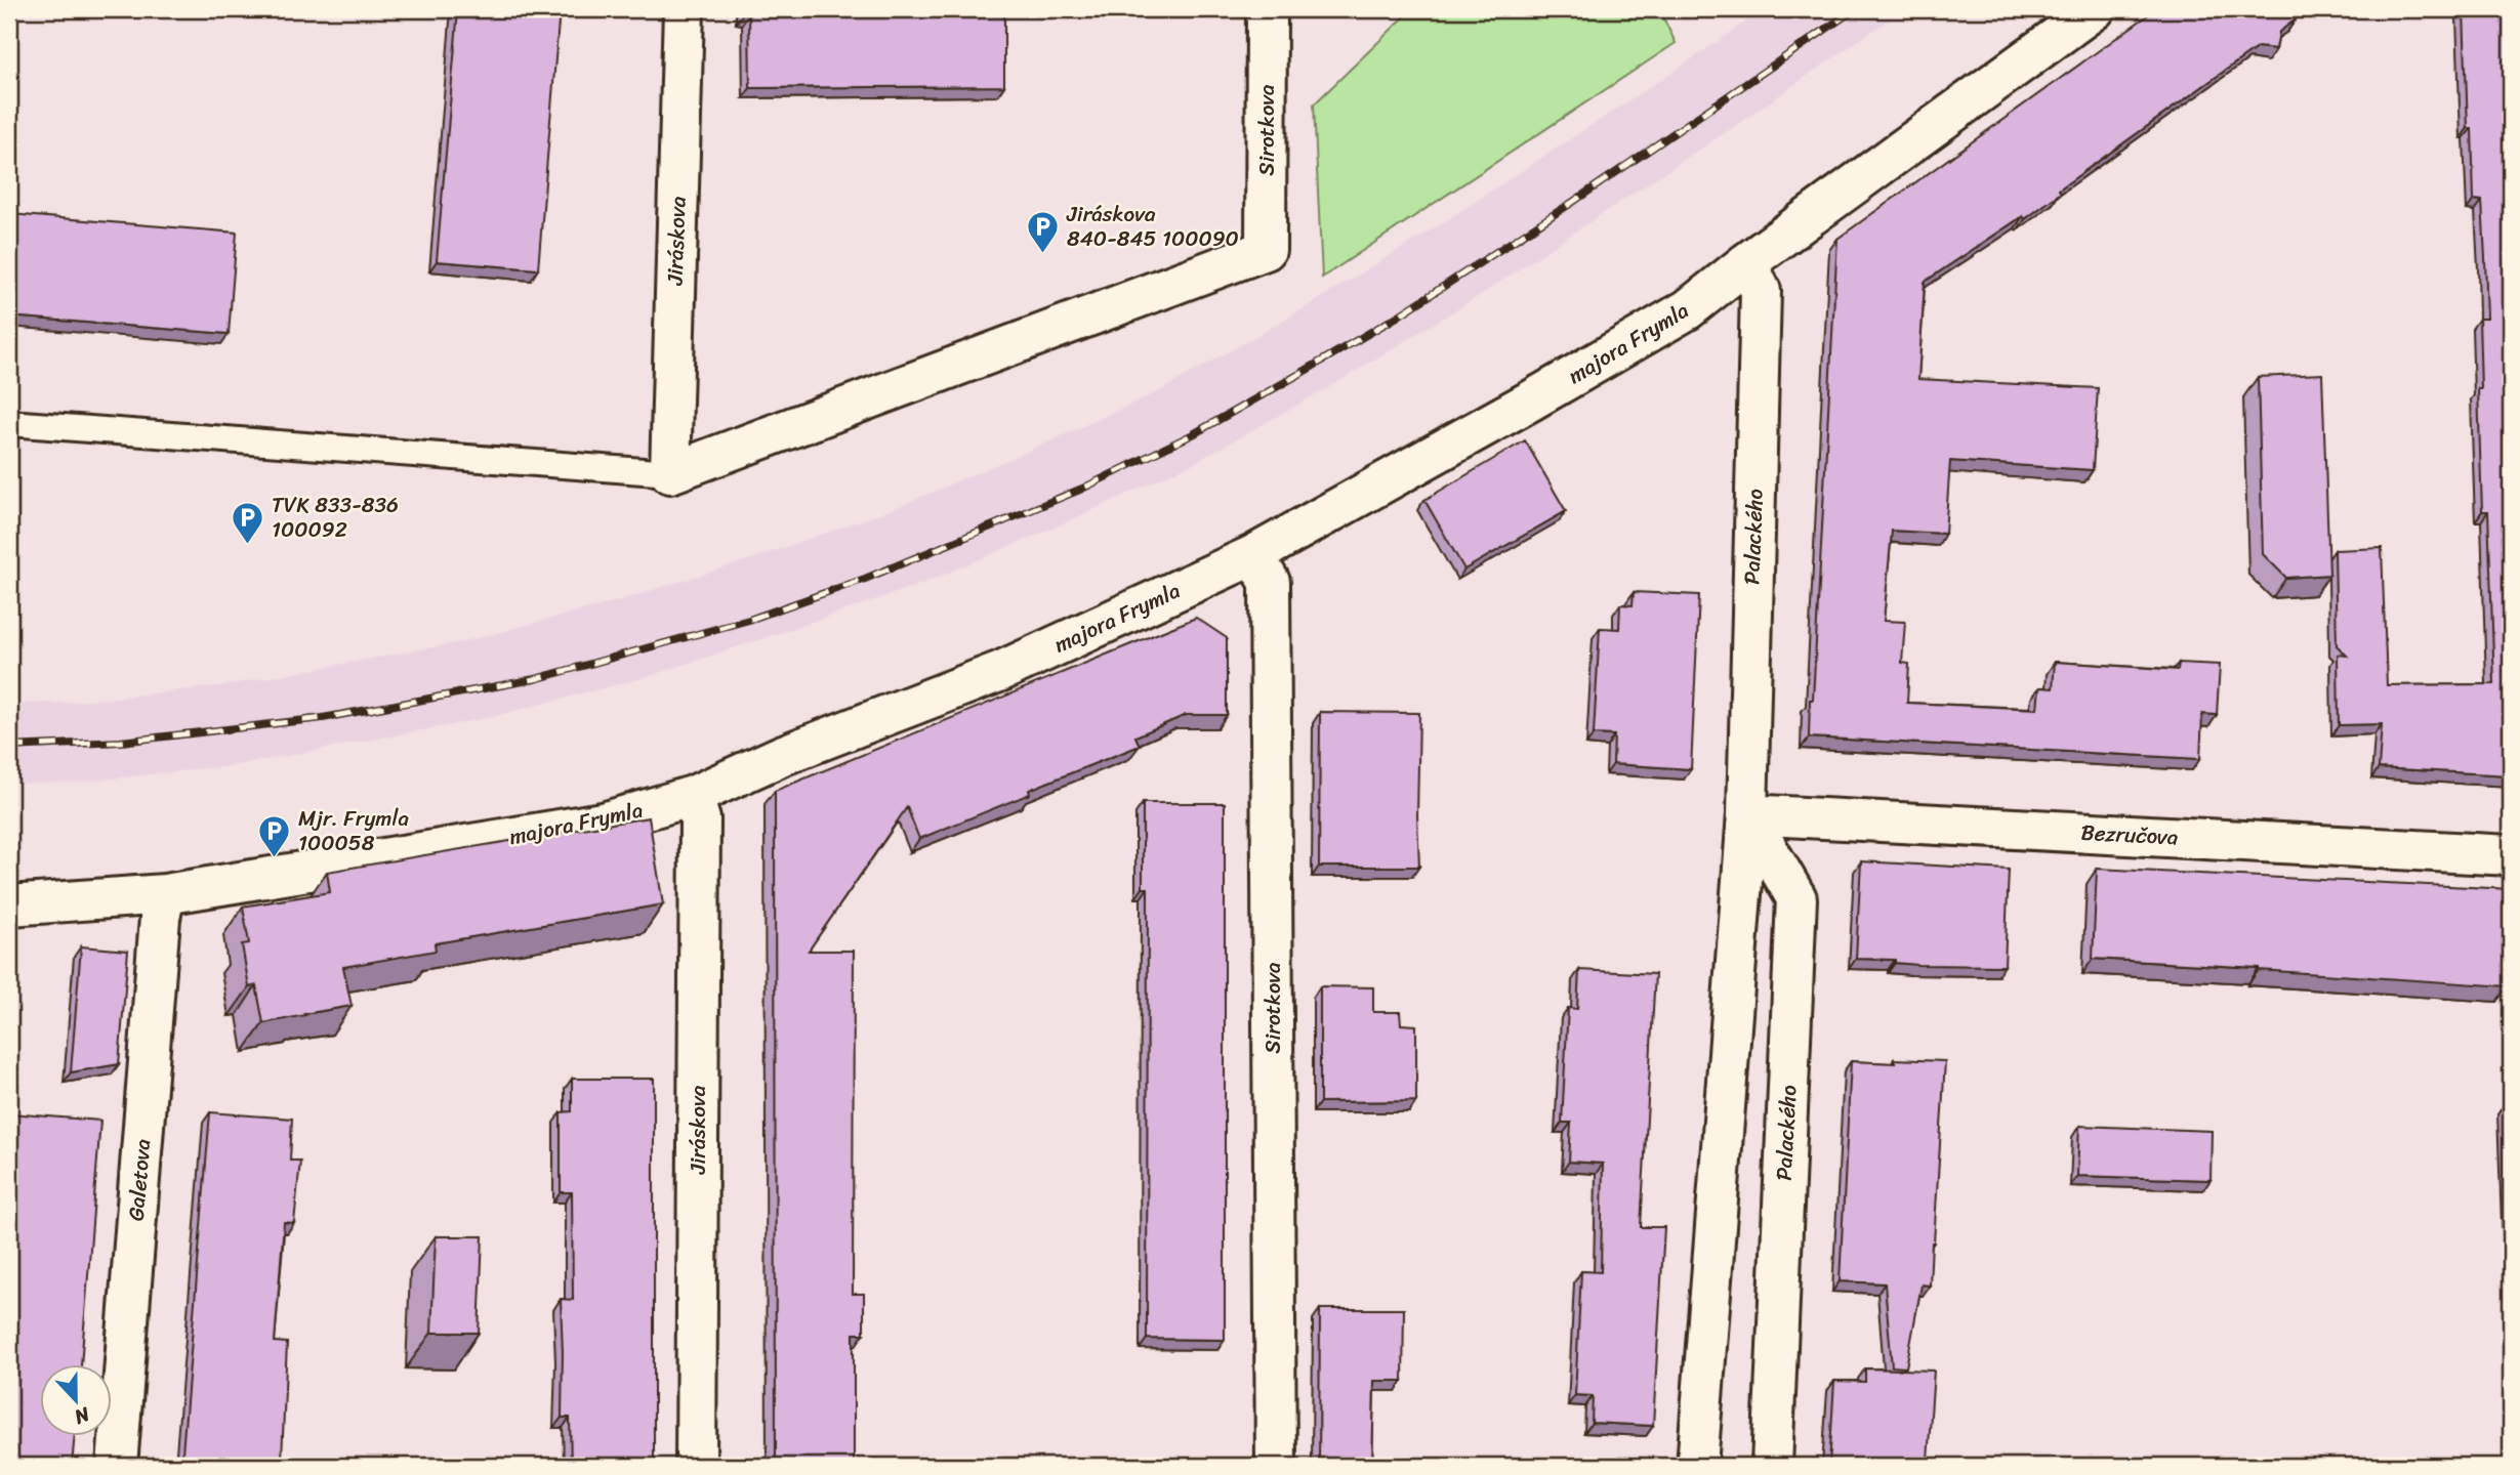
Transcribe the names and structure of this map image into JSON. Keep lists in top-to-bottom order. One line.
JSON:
{"streets":{"street":["Sirotkova","Jiráskova","majora Frymla","Palackého","Bezručova","Galetova"]},"crossings":[["Sirotkova","Jiráskova"],["Sirotkova","majora Frymla"],["Jiráskova","majora Frymla"],["majora Frymla","Palackého"],["majora Frymla","Galetova"],["Palackého","Bezručova"]],"places":{"parking":["Jiráskova 840-845 100090","TVK 833-836 100092","Mjr. Frymla 100058"]},"north":"bottom"}
